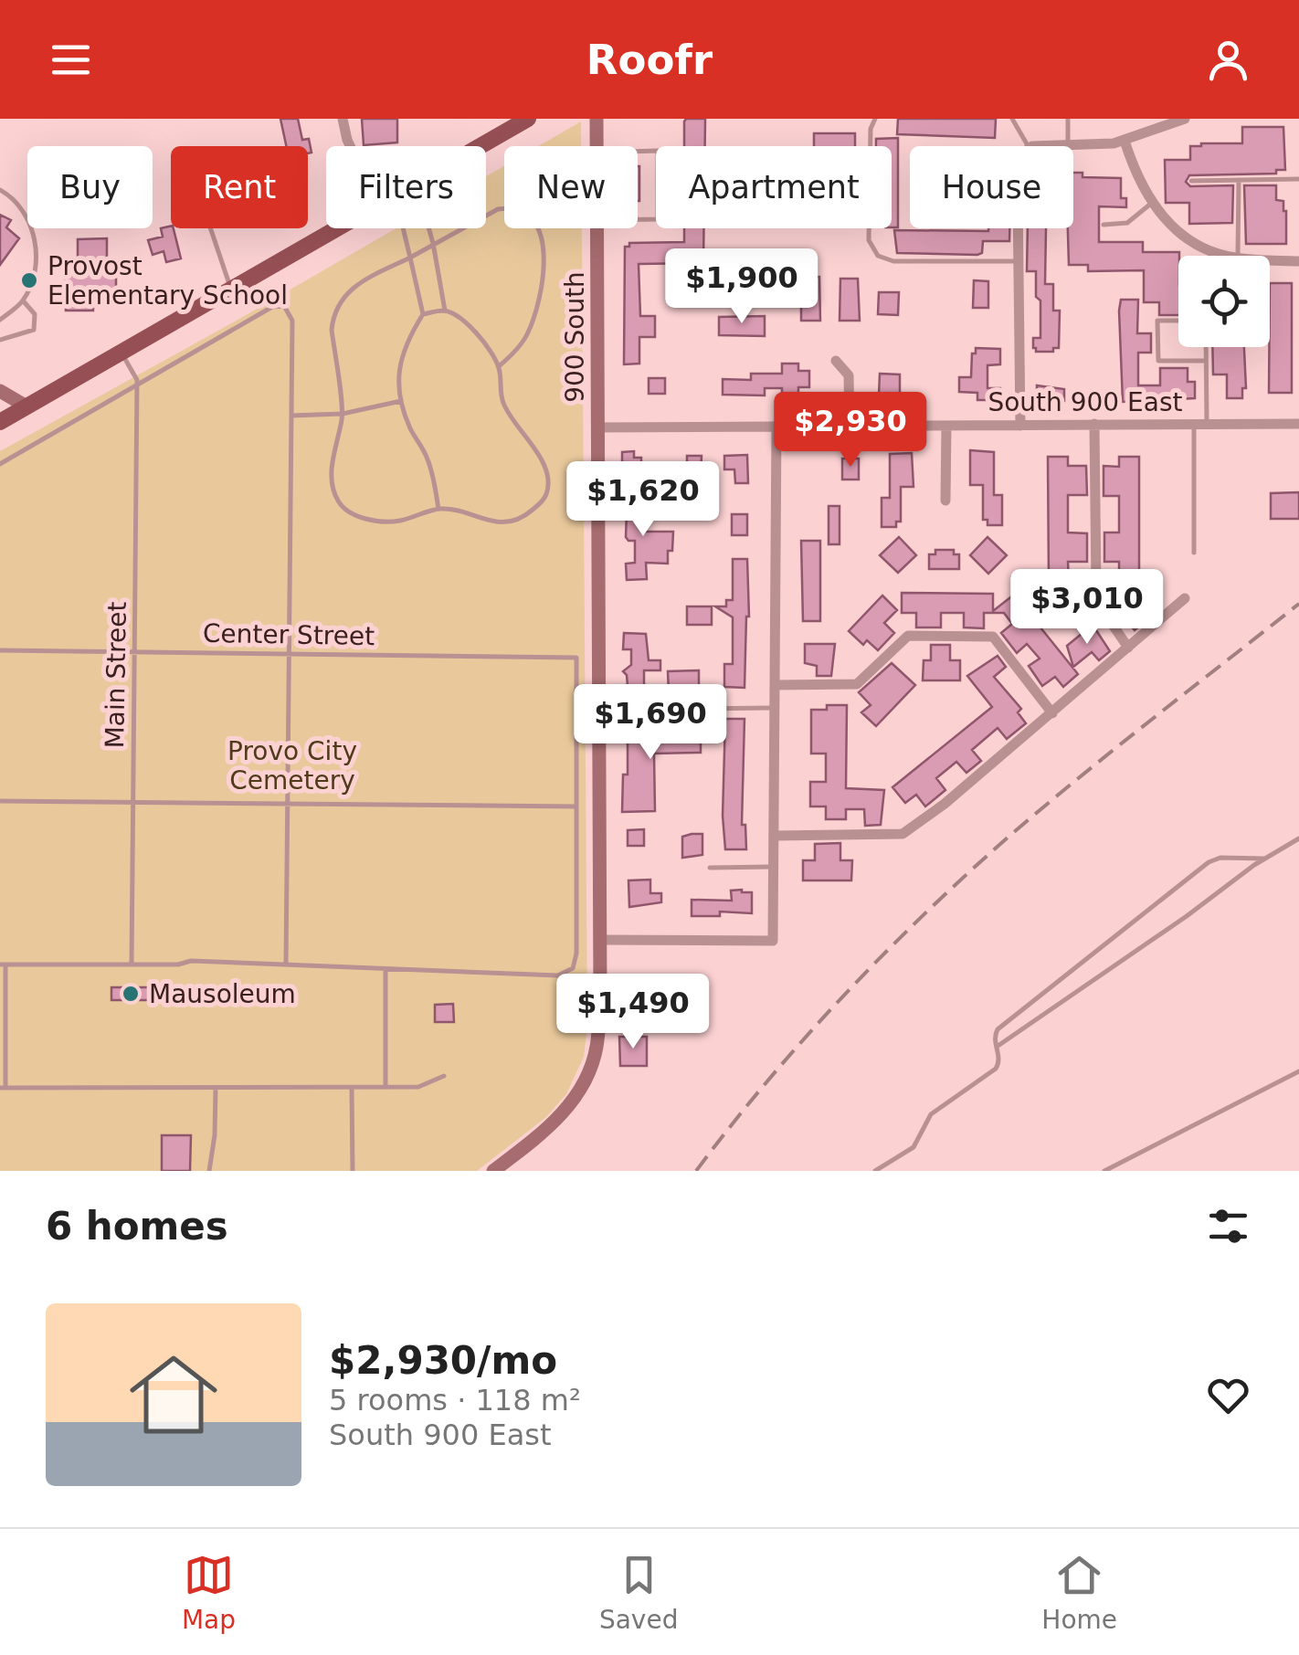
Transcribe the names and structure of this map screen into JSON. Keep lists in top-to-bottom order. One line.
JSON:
{"streets":{"street":["900 South","South 900 East"],"lane":["Center Street","Main Street"]},"crossings":[["900 South","South 900 East"],["Center Street","Main Street"]],"parks":["Provo City Cemetery"],"places":["Provost Elementary School","Mausoleum"],"page":{"header":"Roofr","chip":["Buy","Rent","Filters","New","Apartment","House"],"price":["$1,900","$2,930","$1,620","$3,010","$1,690","$1,490"],"heading":"6 homes","list":[{"name":"$2,930/mo","note":"5 rooms · 118 m² · South 900 East"}],"tabs":["Map","Saved","Home"]}}
